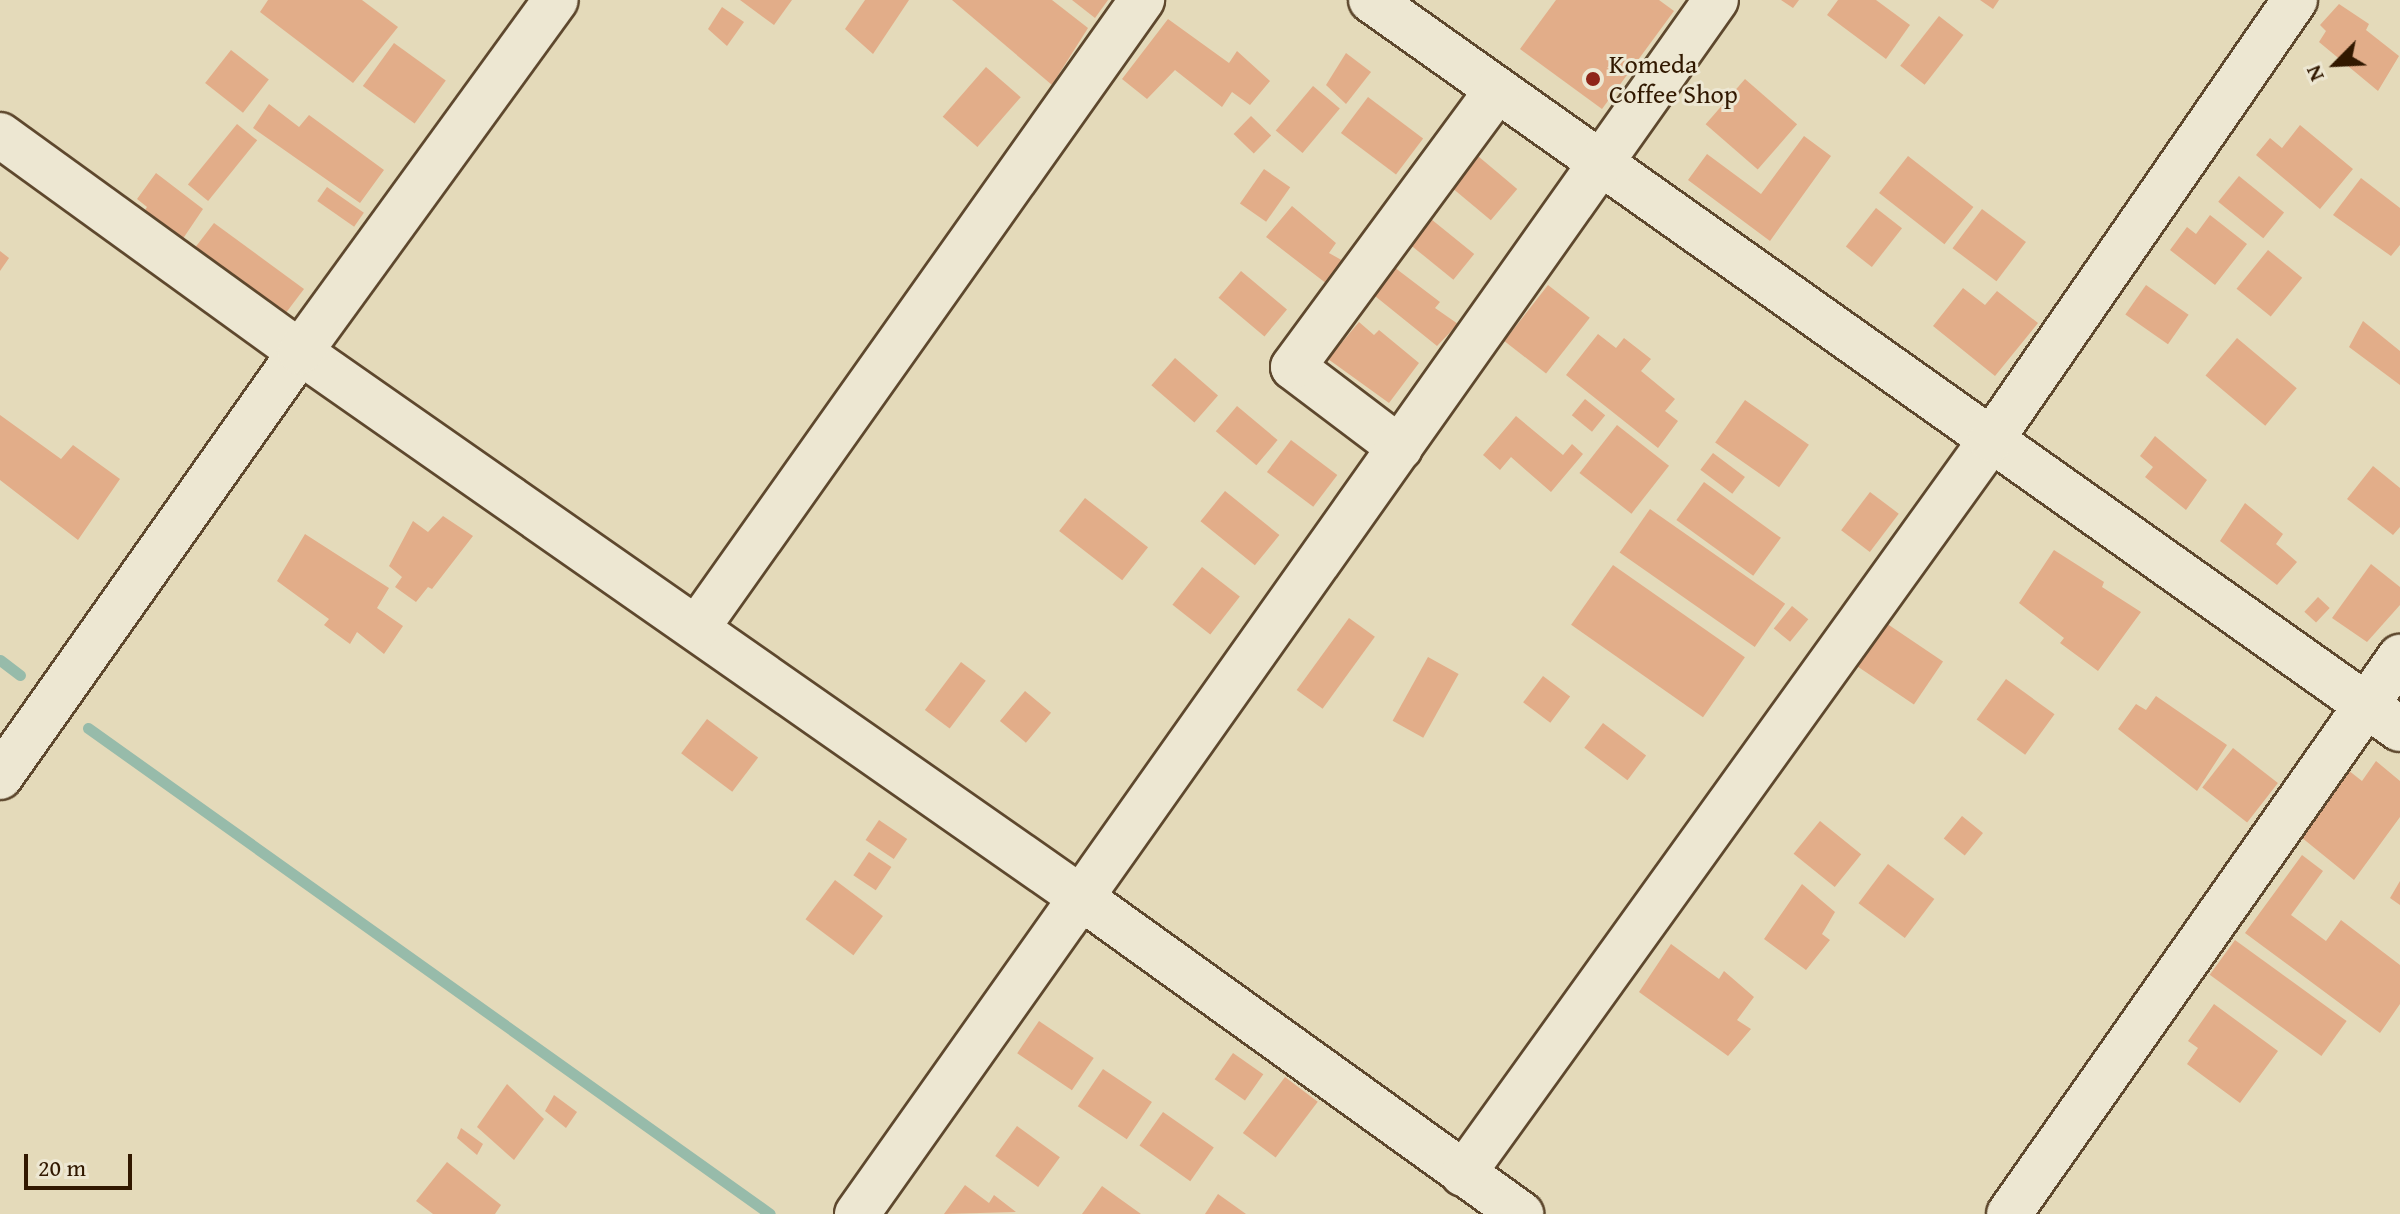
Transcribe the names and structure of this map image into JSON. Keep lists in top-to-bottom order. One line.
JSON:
{"places":["Komeda Coffee Shop"],"scale_bar":"20 m","north":"bottom left"}
